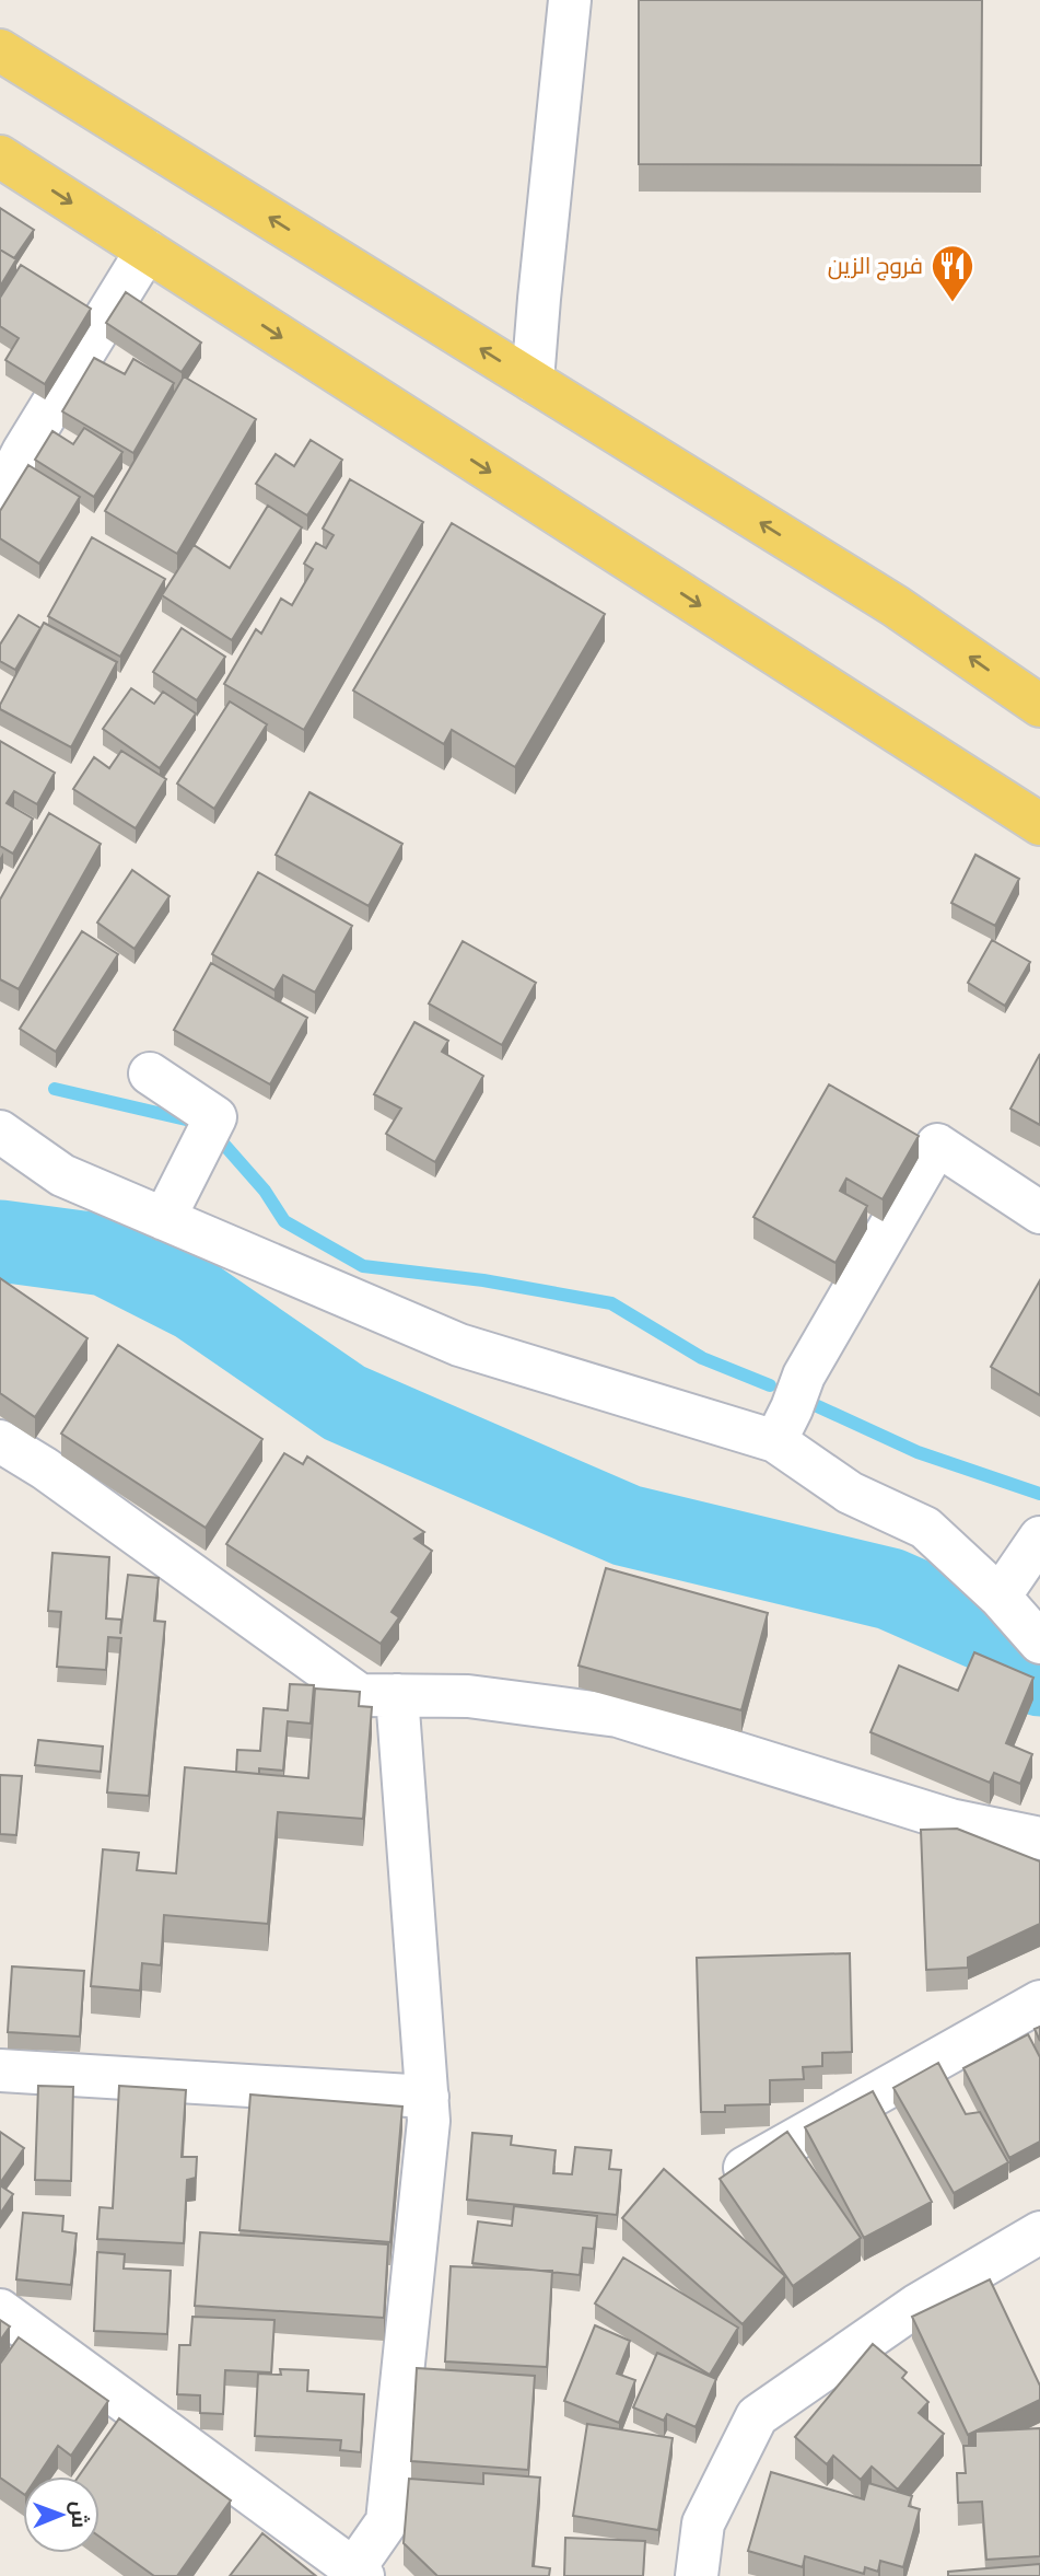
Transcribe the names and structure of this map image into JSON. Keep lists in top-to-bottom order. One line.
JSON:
{"places":{"restaurant":["فروج الزين"]},"north":"right"}
